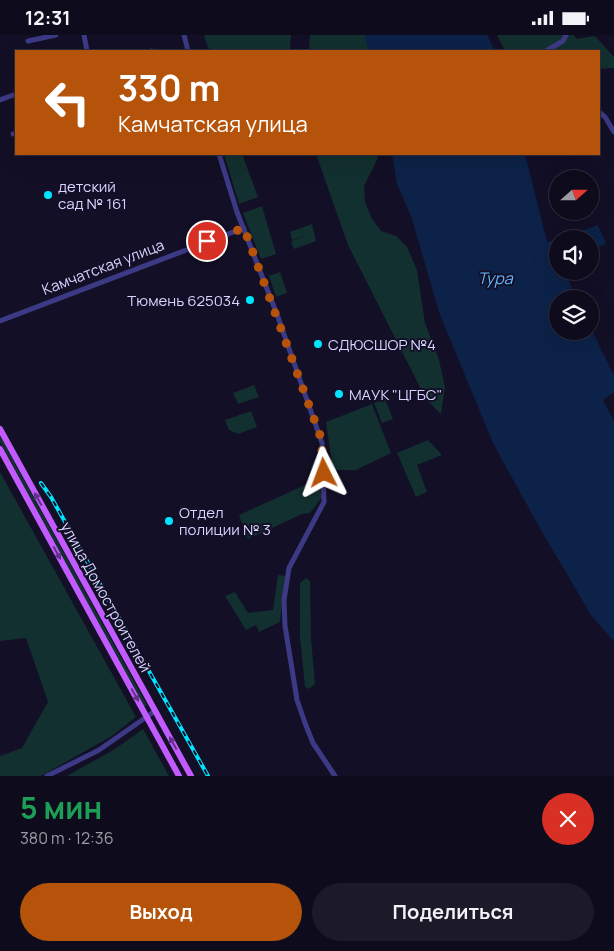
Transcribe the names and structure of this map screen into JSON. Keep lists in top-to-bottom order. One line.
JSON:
{"streets":{"main road":["улица Домостроителей"],"street":["Камчатская улица"]},"water":["Тура"],"places":["детский сад № 161","Тюмень 625034","СДЮСШОР №4","МАУК \"ЦГБС\"","Отдел полиции № 3"],"north":"right","page":{"status":"12:31","turn":["330 m","Камчатская улица"],"heading":["5 мин","380 m · 12:36"],"buttons":["Выход","Поделиться"]}}
